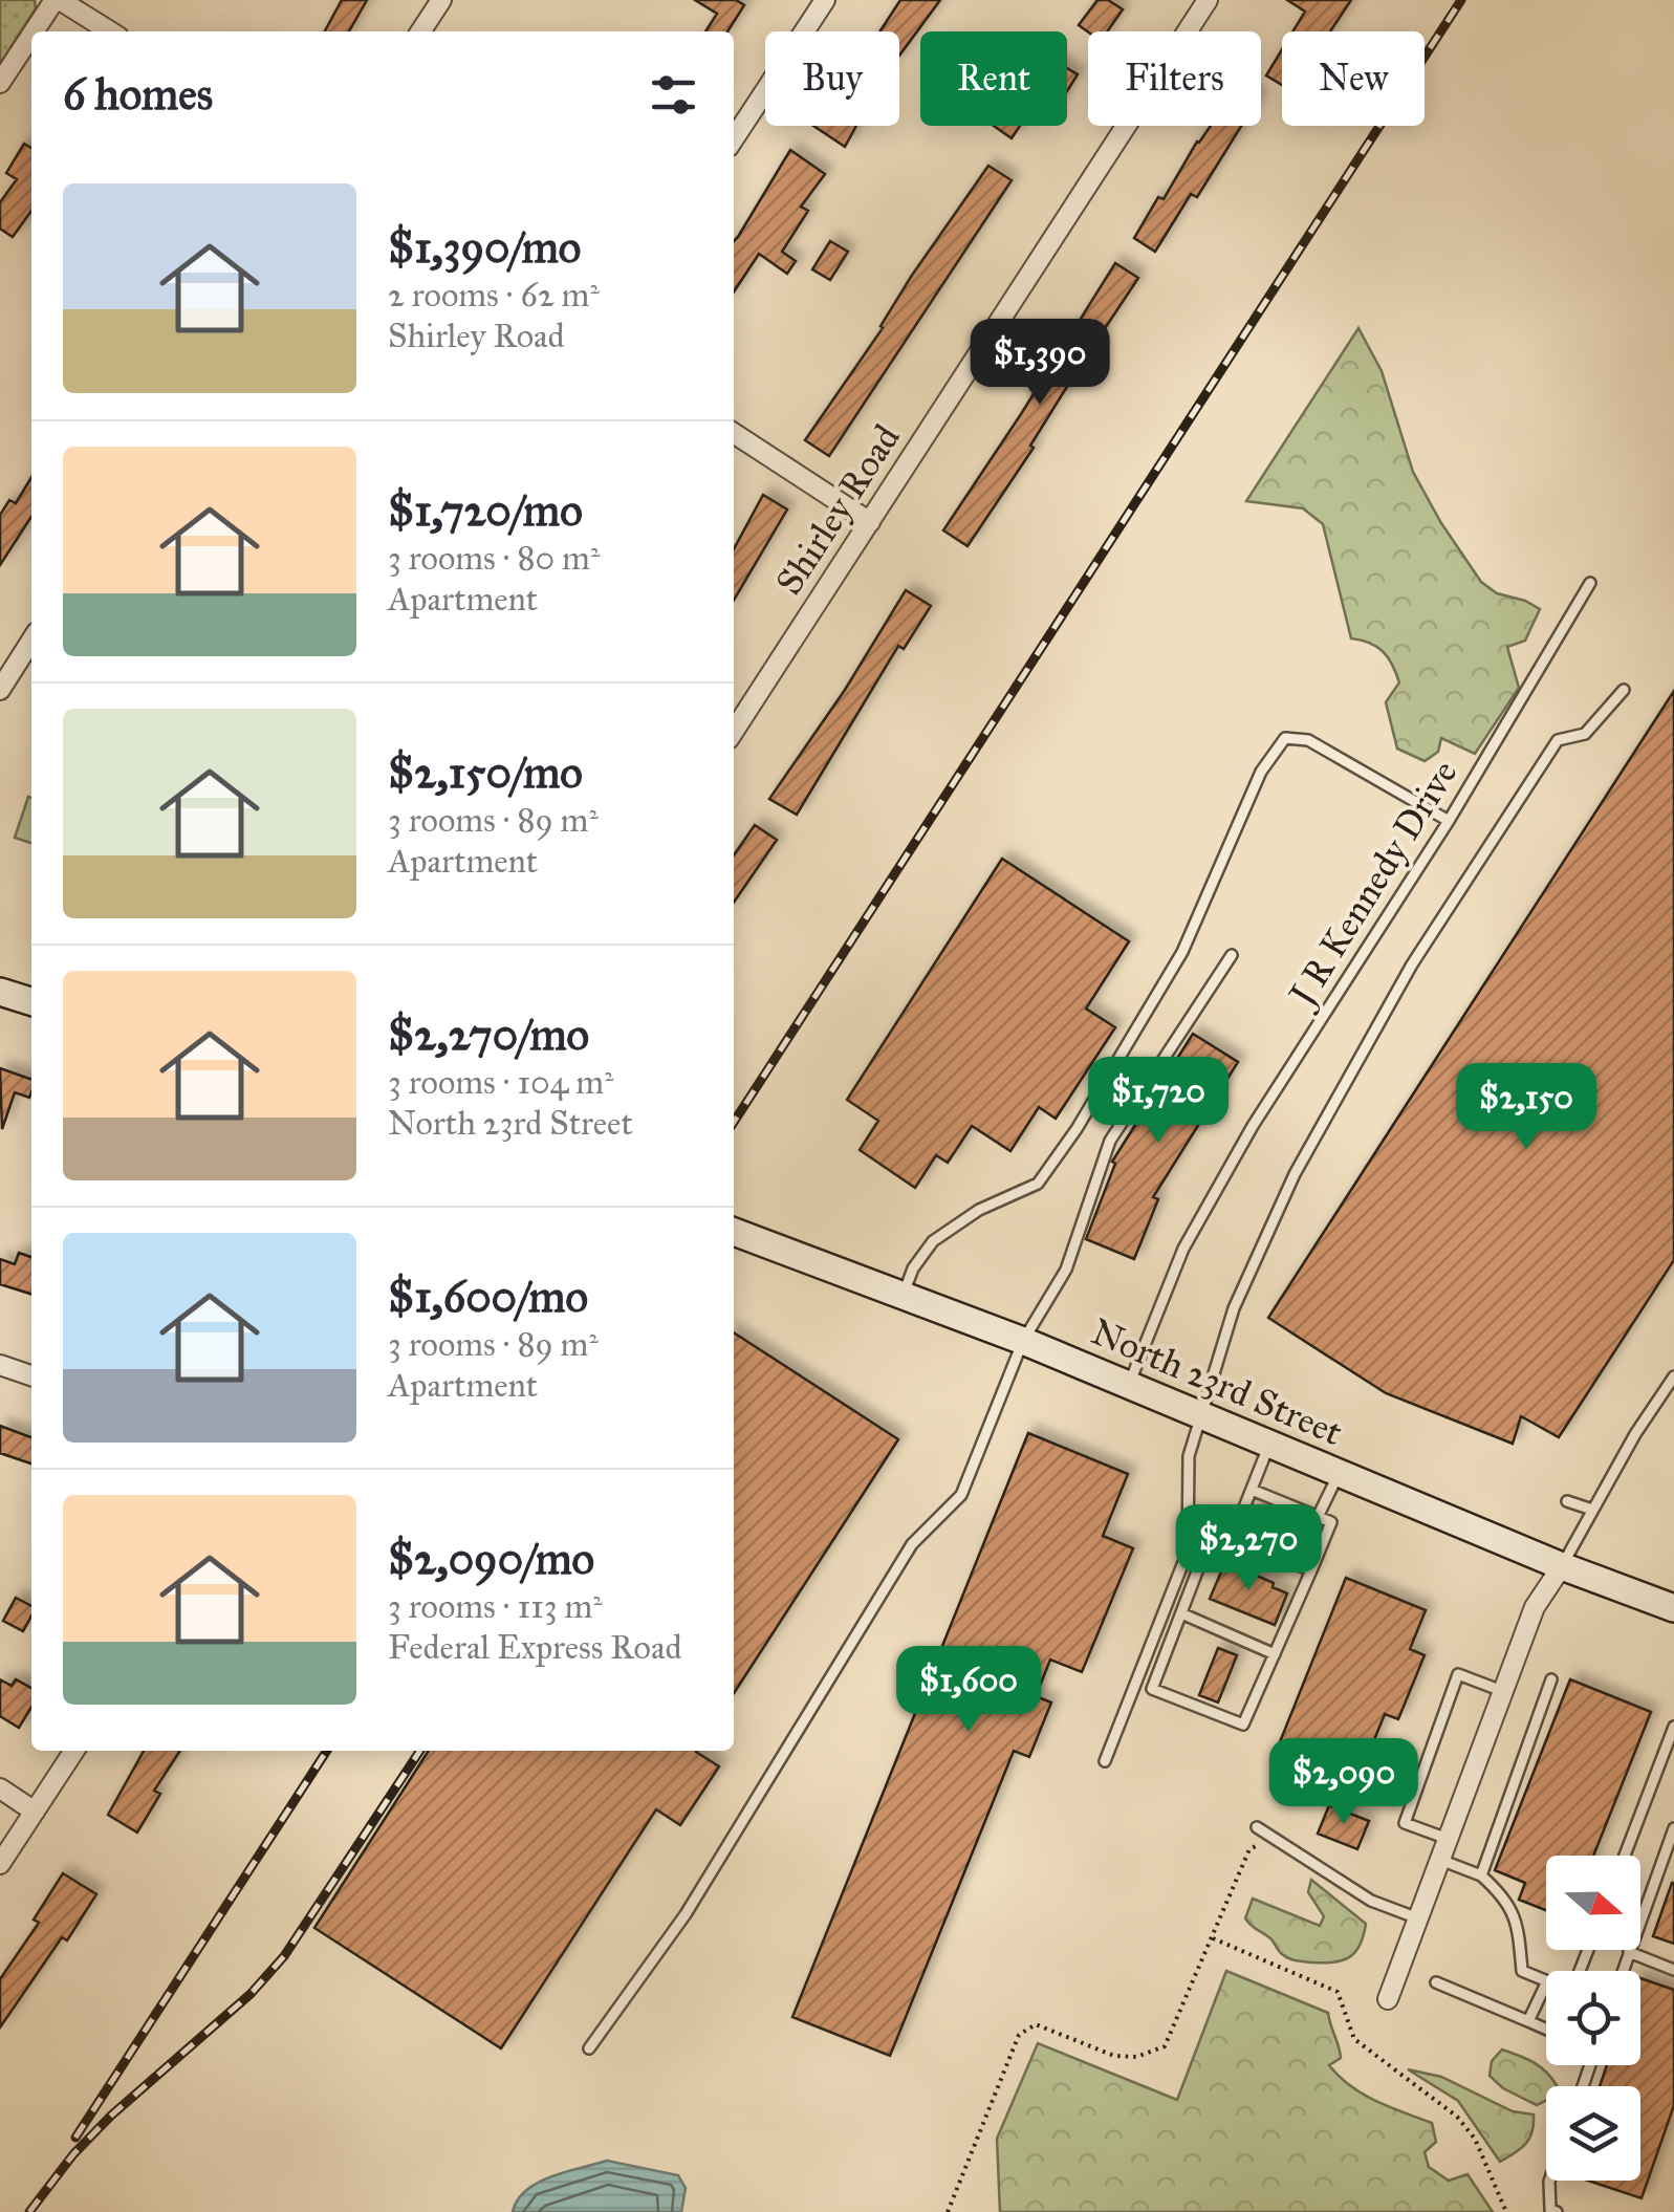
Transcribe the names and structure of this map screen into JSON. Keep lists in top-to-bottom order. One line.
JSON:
{"streets":{"main road":["North 23rd Street"],"street":["Shirley Road"],"lane":["J R Kennedy Drive"]},"crossings":[["J R Kennedy Drive","North 23rd Street"]],"north":"right","page":{"chip":["Buy","Rent","Filters","New"],"heading":"6 homes","list":[{"name":"$1,390/mo","note":"2 rooms · 62 m² · Shirley Road"},{"name":"$1,720/mo","note":"3 rooms · 80 m² · Apartment"},{"name":"$2,150/mo","note":"3 rooms · 89 m² · Apartment"},{"name":"$2,270/mo","note":"3 rooms · 104 m² · North 23rd Street"},{"name":"$1,600/mo","note":"3 rooms · 89 m² · Apartment"},{"name":"$2,090/mo","note":"3 rooms · 113 m² · Federal Express Road"}],"price":["$1,390","$1,720","$2,150","$2,270","$1,600","$2,090"]}}
